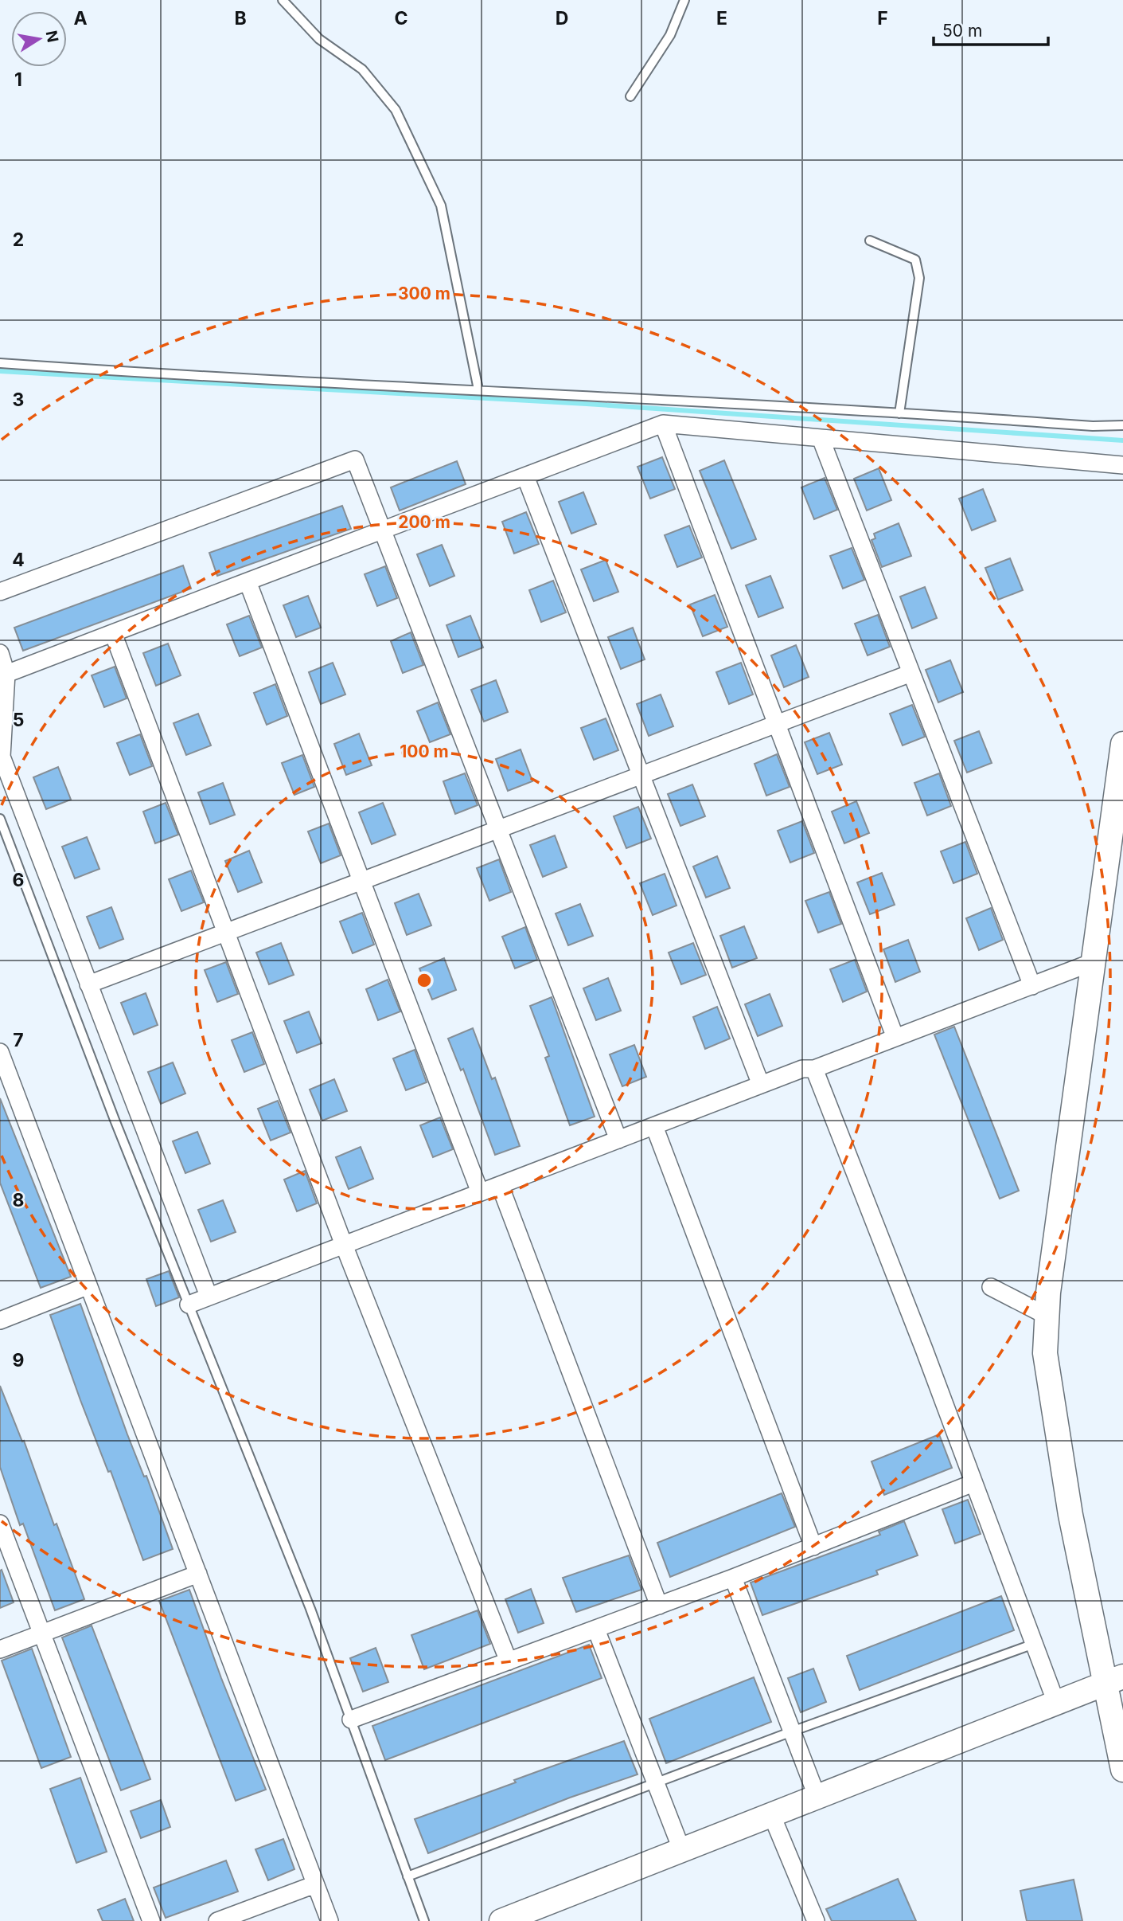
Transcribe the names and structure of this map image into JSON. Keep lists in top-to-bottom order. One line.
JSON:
{"scale_bar":"50 m","north":"right","grid":{"columns":["A","B","C","D","E","F"],"rows":["1","2","3","4","5","6","7","8","9"]},"rings":["300 m","200 m","100 m"]}
